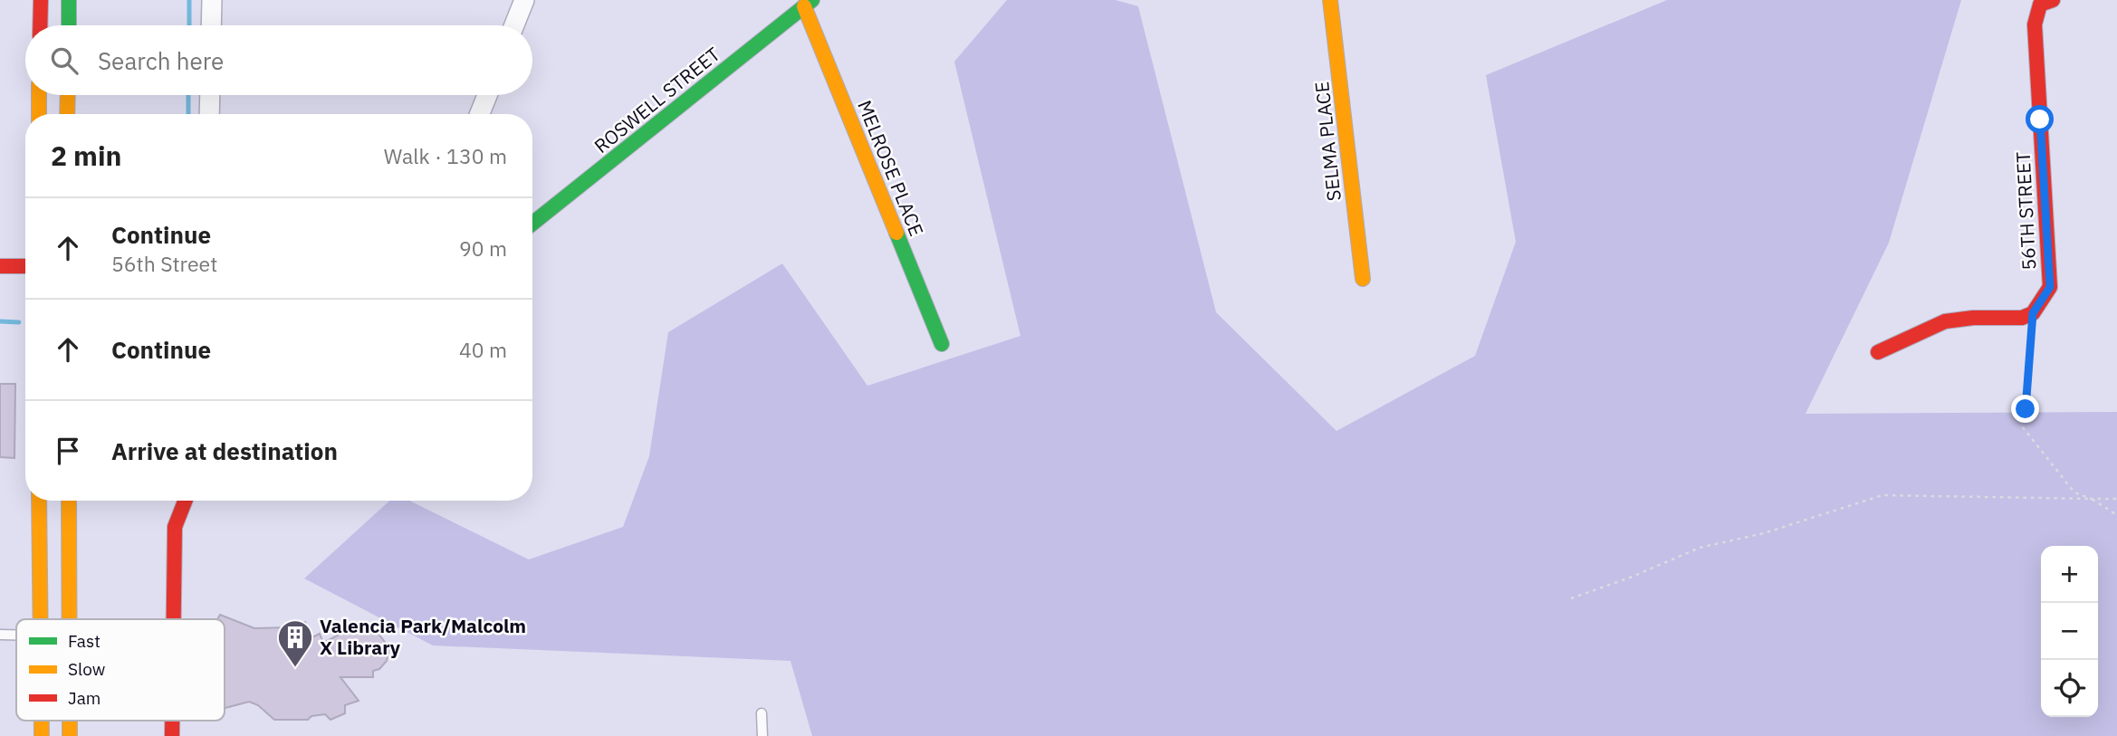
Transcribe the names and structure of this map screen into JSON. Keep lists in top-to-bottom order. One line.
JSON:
{"streets":{"street":["ROSWELL STREET","SELMA PLACE","MELROSE PLACE","56TH STREET"]},"crossings":[["ROSWELL STREET","MELROSE PLACE"]],"places":{"building":["Valencia Park/Malcolm X Library"]},"legend":["Fast","Slow","Jam"],"page":{"search":"Search here","heading":["2 min","Walk · 130 m"],"list":[["Continue","56th Street","90 m"],["Continue","40 m"],"Arrive at destination"],"map_buttons":["+","−"]}}
